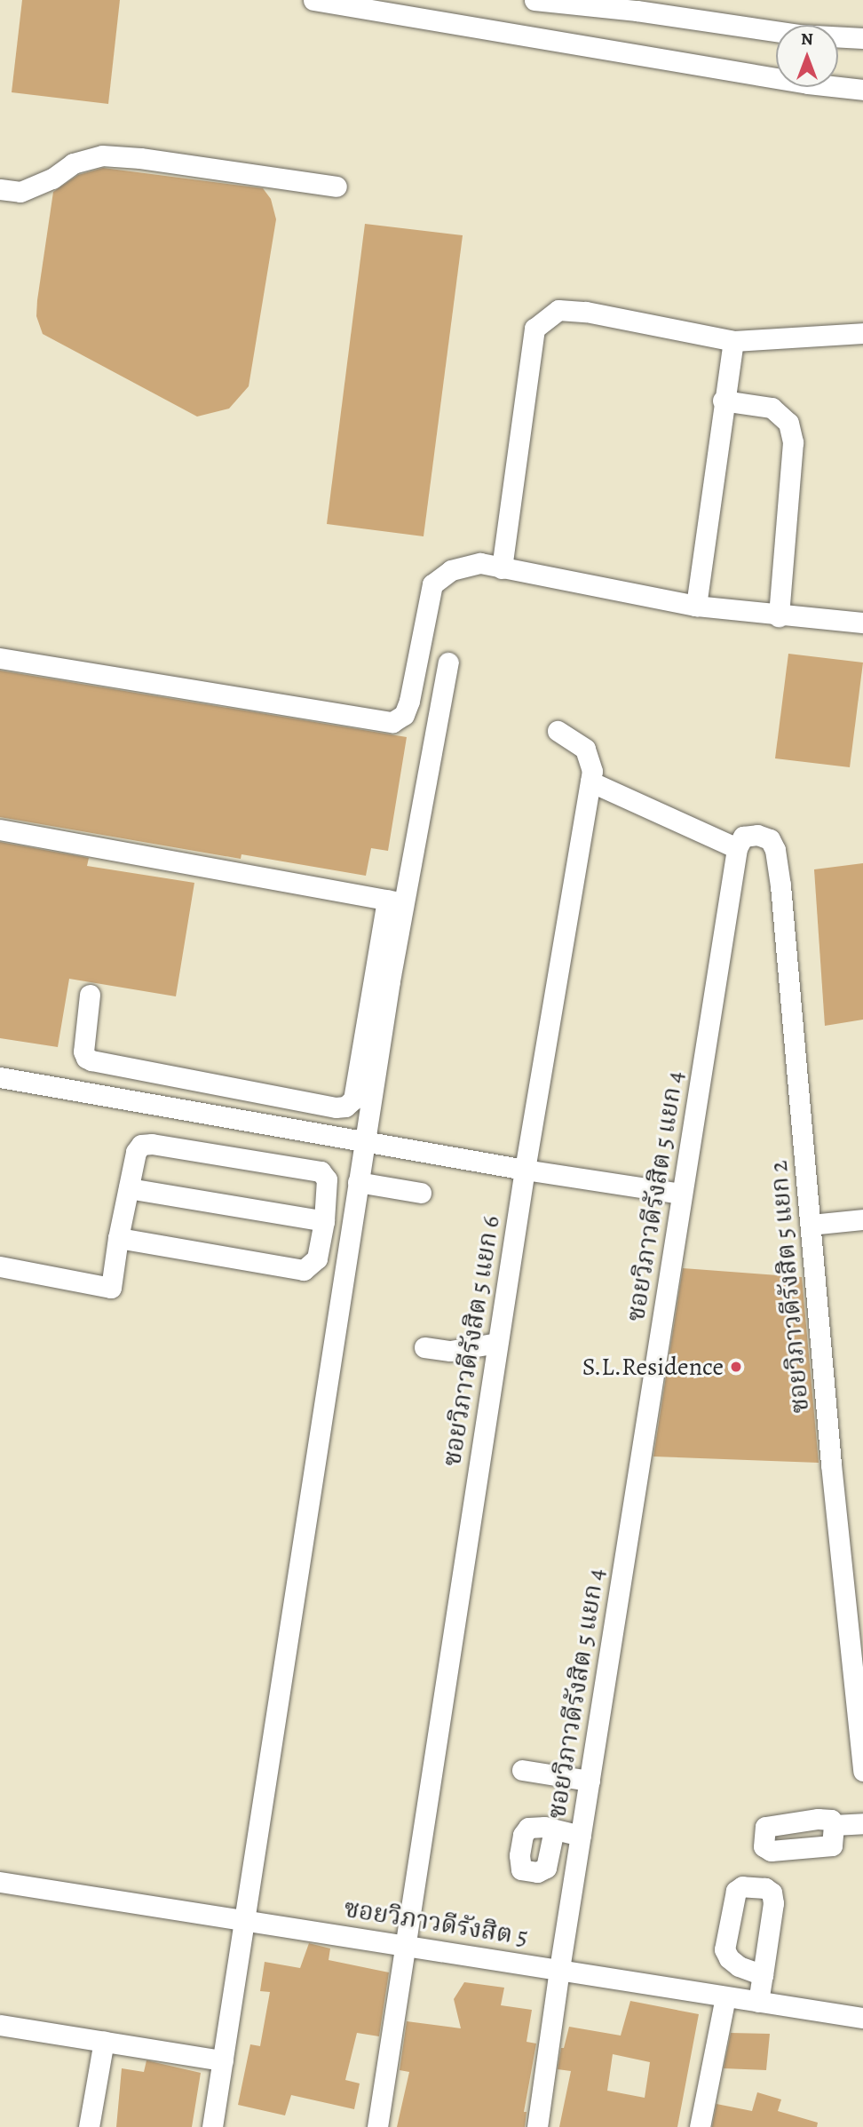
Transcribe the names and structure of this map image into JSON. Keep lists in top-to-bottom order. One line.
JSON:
{"streets":{"street":["ซอยวิภาวดีรังสิต 5 แยก 4","ซอยวิภาวดีรังสิต 5 แยก 2","ซอยวิภาวดีรังสิต 5 แยก 6","ซอยวิภาวดีรังสิต 5"]},"crossings":[["ซอยวิภาวดีรังสิต 5 แยก 4","ซอยวิภาวดีรังสิต 5 แยก 2"],["ซอยวิภาวดีรังสิต 5 แยก 4","ซอยวิภาวดีรังสิต 5"],["ซอยวิภาวดีรังสิต 5 แยก 6","ซอยวิภาวดีรังสิต 5"]],"places":["S.L.Residence"],"north":"top"}
